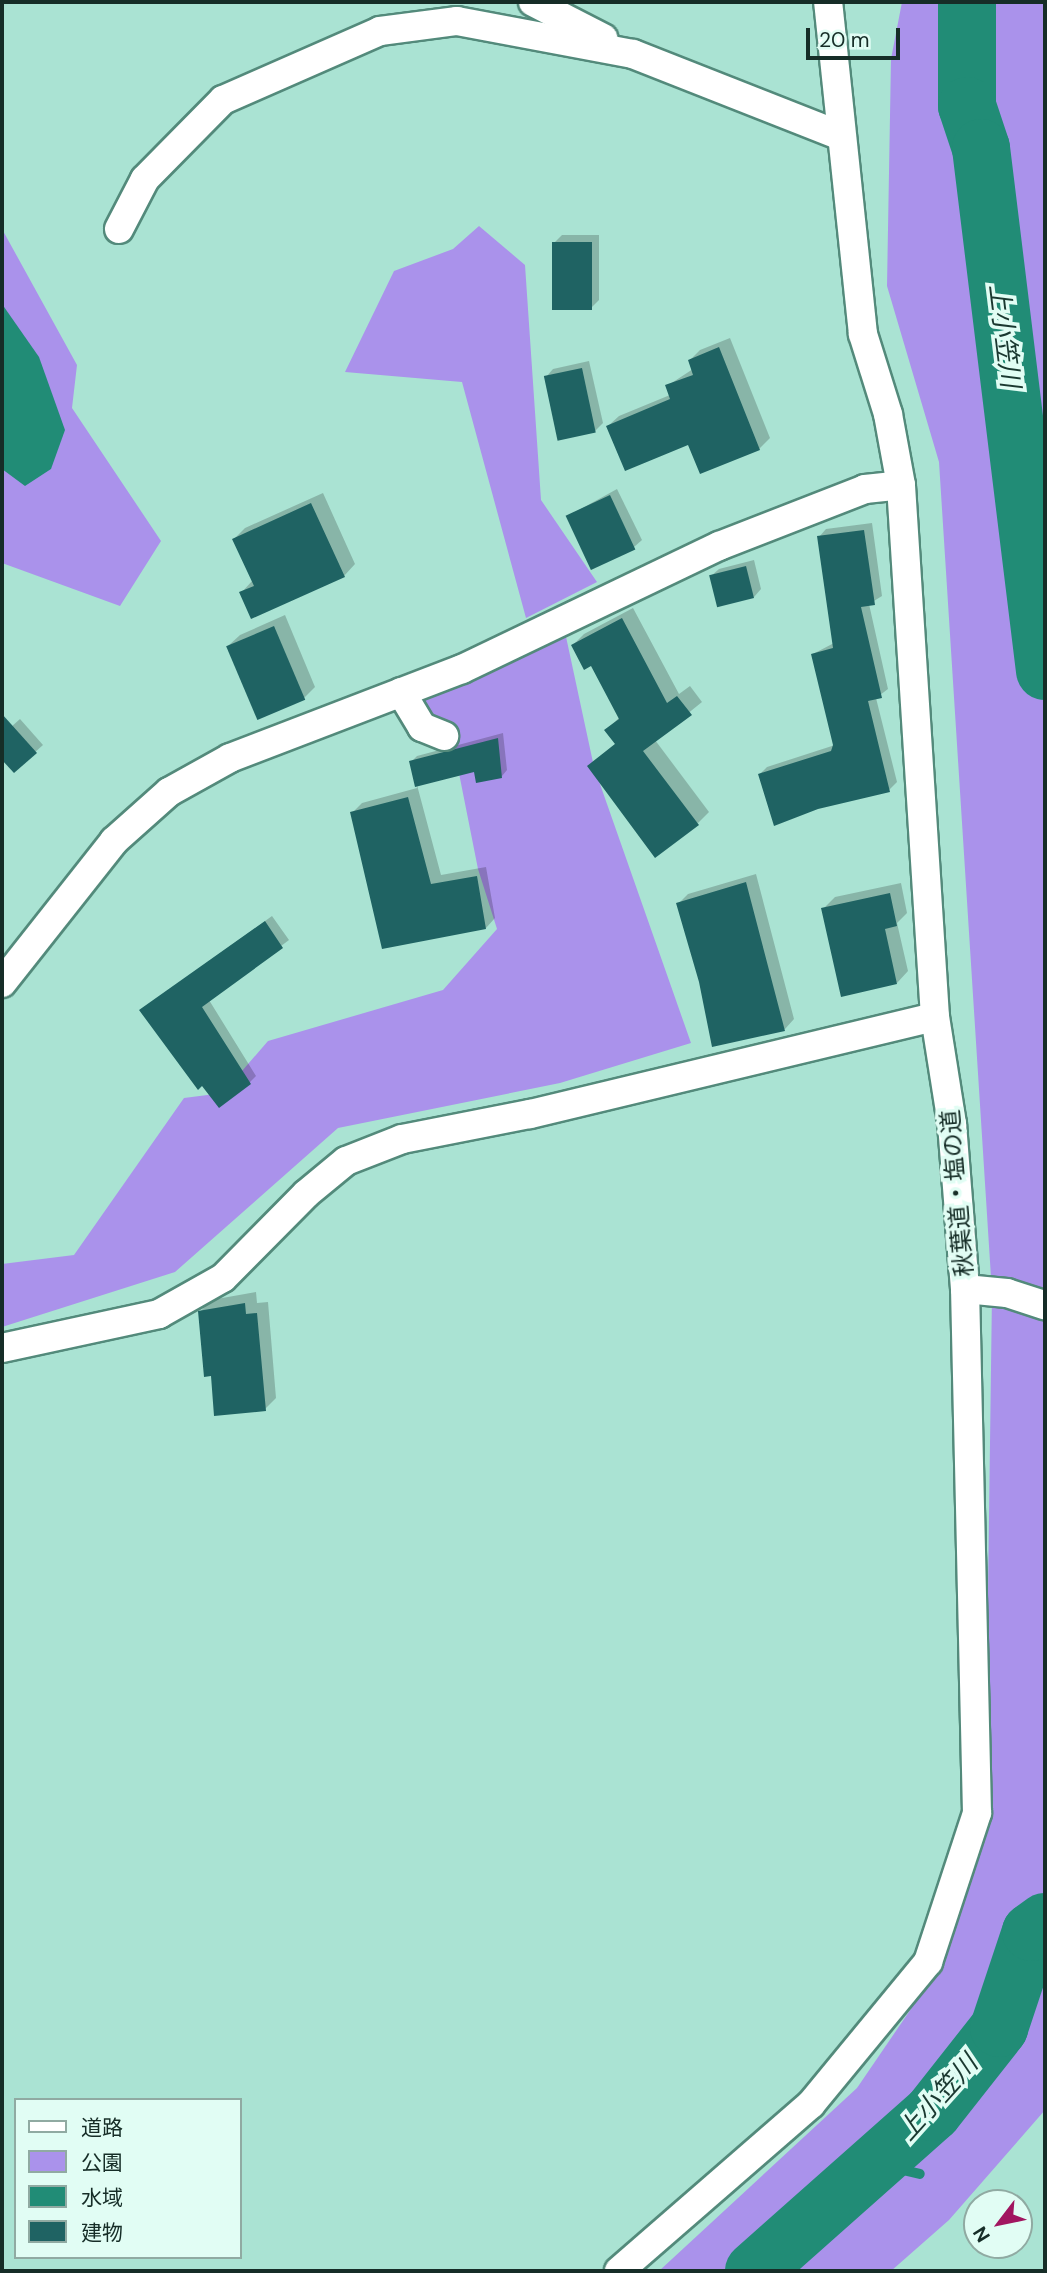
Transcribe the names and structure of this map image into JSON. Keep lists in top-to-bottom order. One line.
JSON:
{"streets":{"street":["秋葉道・塩の道"]},"water":["上小笠川"],"legend":["道路","公園","水域","建物"],"scale_bar":"20 m","north":"bottom left"}
